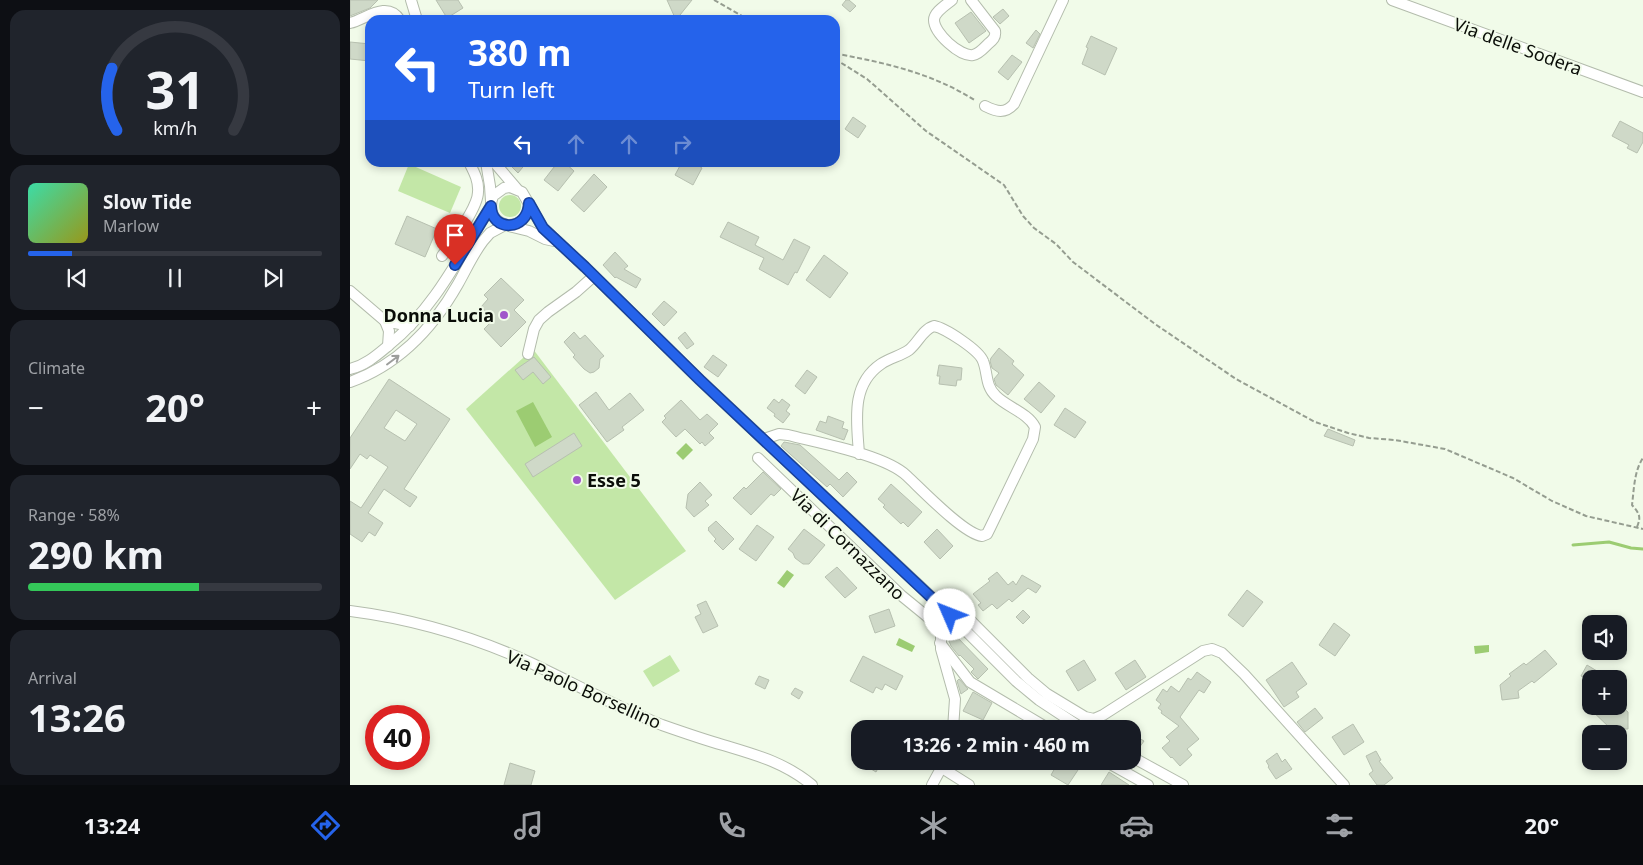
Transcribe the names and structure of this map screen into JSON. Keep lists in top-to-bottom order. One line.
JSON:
{"streets":{"street":["Via delle Sodera","Via di Cornazzano","Via Paolo Borsellino"]},"places":["Donna Lucia","Esse 5"],"page":{"turn":["380 m","Turn left"],"song":["Slow Tide","Marlow"],"tile":["Climate",["Range · 58%","290 km"],["Arrival","13:26"]],"heat":["−","20°","+"],"map_buttons":["+","−"],"limit":"40","trip":"13:26 · 2 min · 460 m","tabs":["13:24","20°"],"gauge":["31","km/h"]}}
